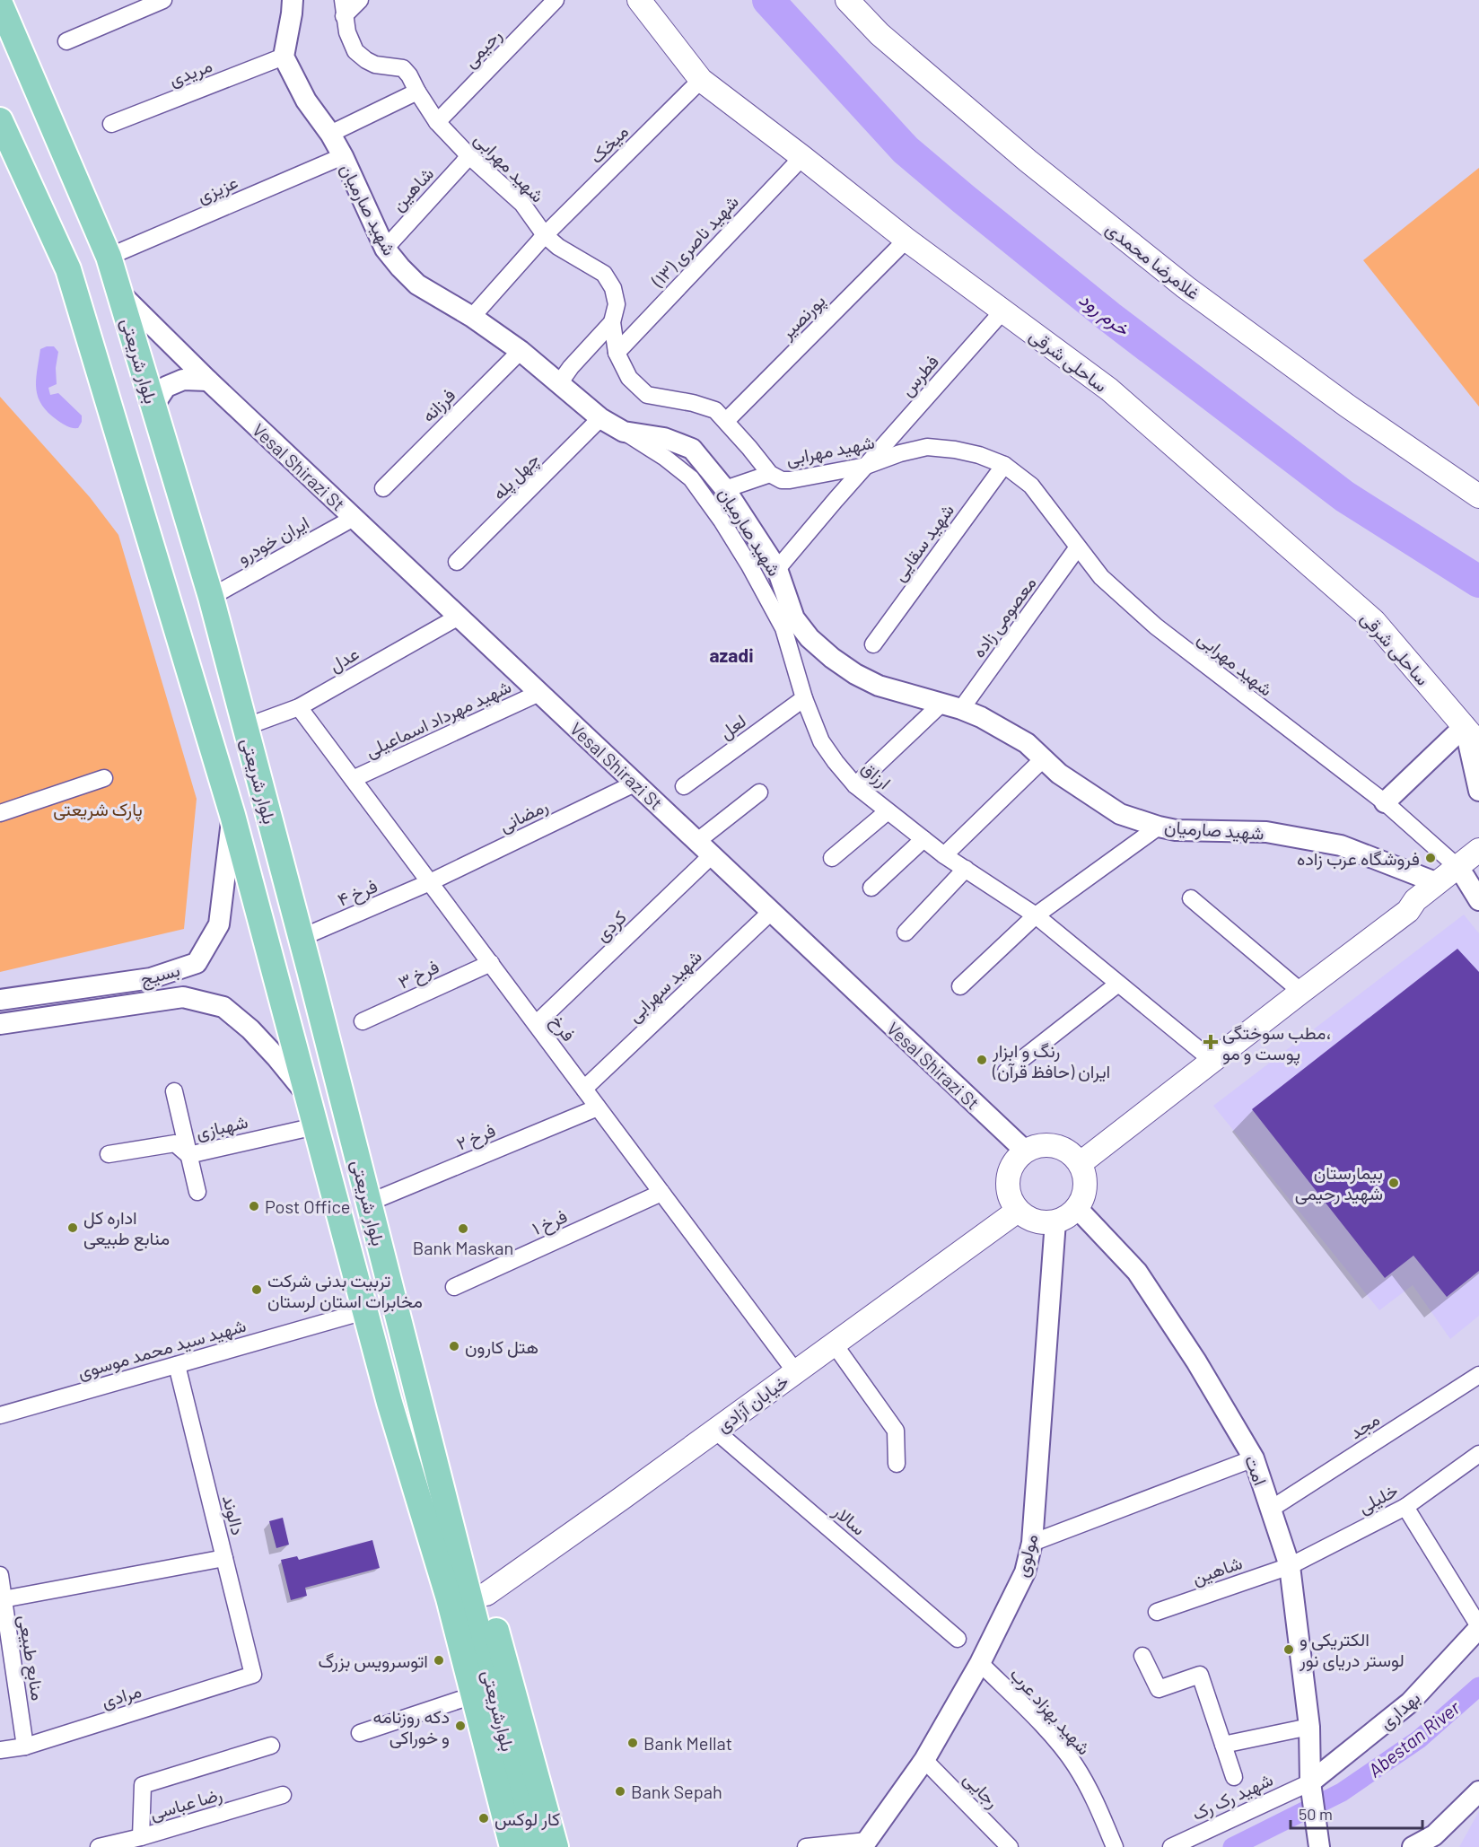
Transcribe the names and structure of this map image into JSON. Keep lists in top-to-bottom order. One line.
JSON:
{"streets":{"main road":["غلامرضا محمدی","ساحلی شرقی","بلوار شریعتی","خیابان آزادی","بلوارشریعتی"],"street":["رحیمی","مریدی","میخک","شهید مهرابی","عزیزی","شاهين","شهید صارمیان","شهید ناصری (۱۳)","پورنصیر","فطرس","فرزانه","Vesal Shirazi St","چهل پله","ایران خودرو","شهید سقایی","معصومی زاده","عدل","شهید مهرداد اسماعیلی","لعل","ارزاق","رمضانی","فرخ ۴","کردی","بسیج","فرخ ۳","شهید سهرابی","فرخ","شهبازی","فرخ ۲","فرخ ۱","شهید سید محمد موسوی","مجد","امت","خلیلی","دالوند","سالار","مولوی","شاهین","منابع طبیعی","مرادی","بهداری","شهید بهزاد عرب","رجایی","شهید رک رک","رضا عباسی"]},"crossings":[["رحیمی","شهید مهرابی"],["مریدی","شهید صارمیان"],["میخک","شهید مهرابی"],["میخک","شهید صارمیان"],["میخک","ساحلی شرقی"],["شهید مهرابی","شاهين"],["شهید مهرابی","شهید ناصری (۱۳)"],["شهید مهرابی","پورنصیر"],["شهید مهرابی","فطرس"],["شهید مهرابی","شهید سقایی"],["شهید مهرابی","معصومی زاده"],["عزیزی","شهید صارمیان"],["عزیزی","بلوار شریعتی"],["شاهين","شهید صارمیان"],["شهید صارمیان","فطرس"],["شهید صارمیان","فرزانه"],["شهید صارمیان","چهل پله"],["شهید صارمیان","معصومی زاده"],["شهید صارمیان","ارزاق"],["شهید ناصری (۱۳)","ساحلی شرقی"],["پورنصیر","ساحلی شرقی"],["ساحلی شرقی","فطرس"],["بلوار شریعتی","Vesal Shirazi St"],["بلوار شریعتی","ایران خودرو"],["بلوار شریعتی","عدل"],["بلوار شریعتی","فرخ ۴"],["بلوار شریعتی","بسیج"],["بلوار شریعتی","شهبازی"],["بلوار شریعتی","فرخ ۲"],["بلوار شریعتی","شهید سید محمد موسوی"],["بلوار شریعتی","بلوارشریعتی"],["Vesal Shirazi St","ایران خودرو"],["Vesal Shirazi St","عدل"],["Vesal Shirazi St","شهید مهرداد اسماعیلی"],["Vesal Shirazi St","رمضانی"],["Vesal Shirazi St","کردی"],["Vesal Shirazi St","شهید سهرابی"],["Vesal Shirazi St","خیابان آزادی"],["Vesal Shirazi St","امت"],["Vesal Shirazi St","مولوی"],["عدل","فرخ"],["شهید مهرداد اسماعیلی","فرخ"],["لعل","ارزاق"],["رمضانی","فرخ ۴"],["رمضانی","فرخ"],["فرخ ۴","فرخ"],["کردی","فرخ"],["فرخ ۳","فرخ"],["شهید سهرابی","فرخ"],["فرخ","فرخ ۲"],["فرخ","فرخ ۱"],["فرخ","خیابان آزادی"],["شهید سید محمد موسوی","دالوند"],["خیابان آزادی","امت"],["خیابان آزادی","سالار"],["خیابان آزادی","مولوی"],["مجد","امت"],["امت","خلیلی"],["امت","مولوی"],["امت","شاهین"],["امت","بهداری"],["امت","شهید رک رک"],["خلیلی","شاهین"],["دالوند","مرادی"],["مولوی","شهید بهزاد عرب"],["مولوی","رجایی"],["منابع طبیعی","مرادی"],["بهداری","شهید رک رک"]],"districts":["azadi"],"water":["خرم رود","Abestan River"],"parks":["پارک شریعتی"],"places":{"other":["فروشگاه عرب زاده","رنگ و ابزار ایران (حافظ قرآن)","بیمارستان شهید رحیمی","Post Office","اداره کل منابع طبیعی","Bank Maskan","تربیت بدنی شرکت مخابرات استان لرستان","هتل کارون","الکتریکی و لوستر دریای نور","اتوسرویس بزرگ","دکه روزنامه و خوراکی","Bank Mellat","Bank Sepah","کار لوکس"],"health":["مطب سوختگی، پوست و مو"]},"scale_bar":"50 m"}
